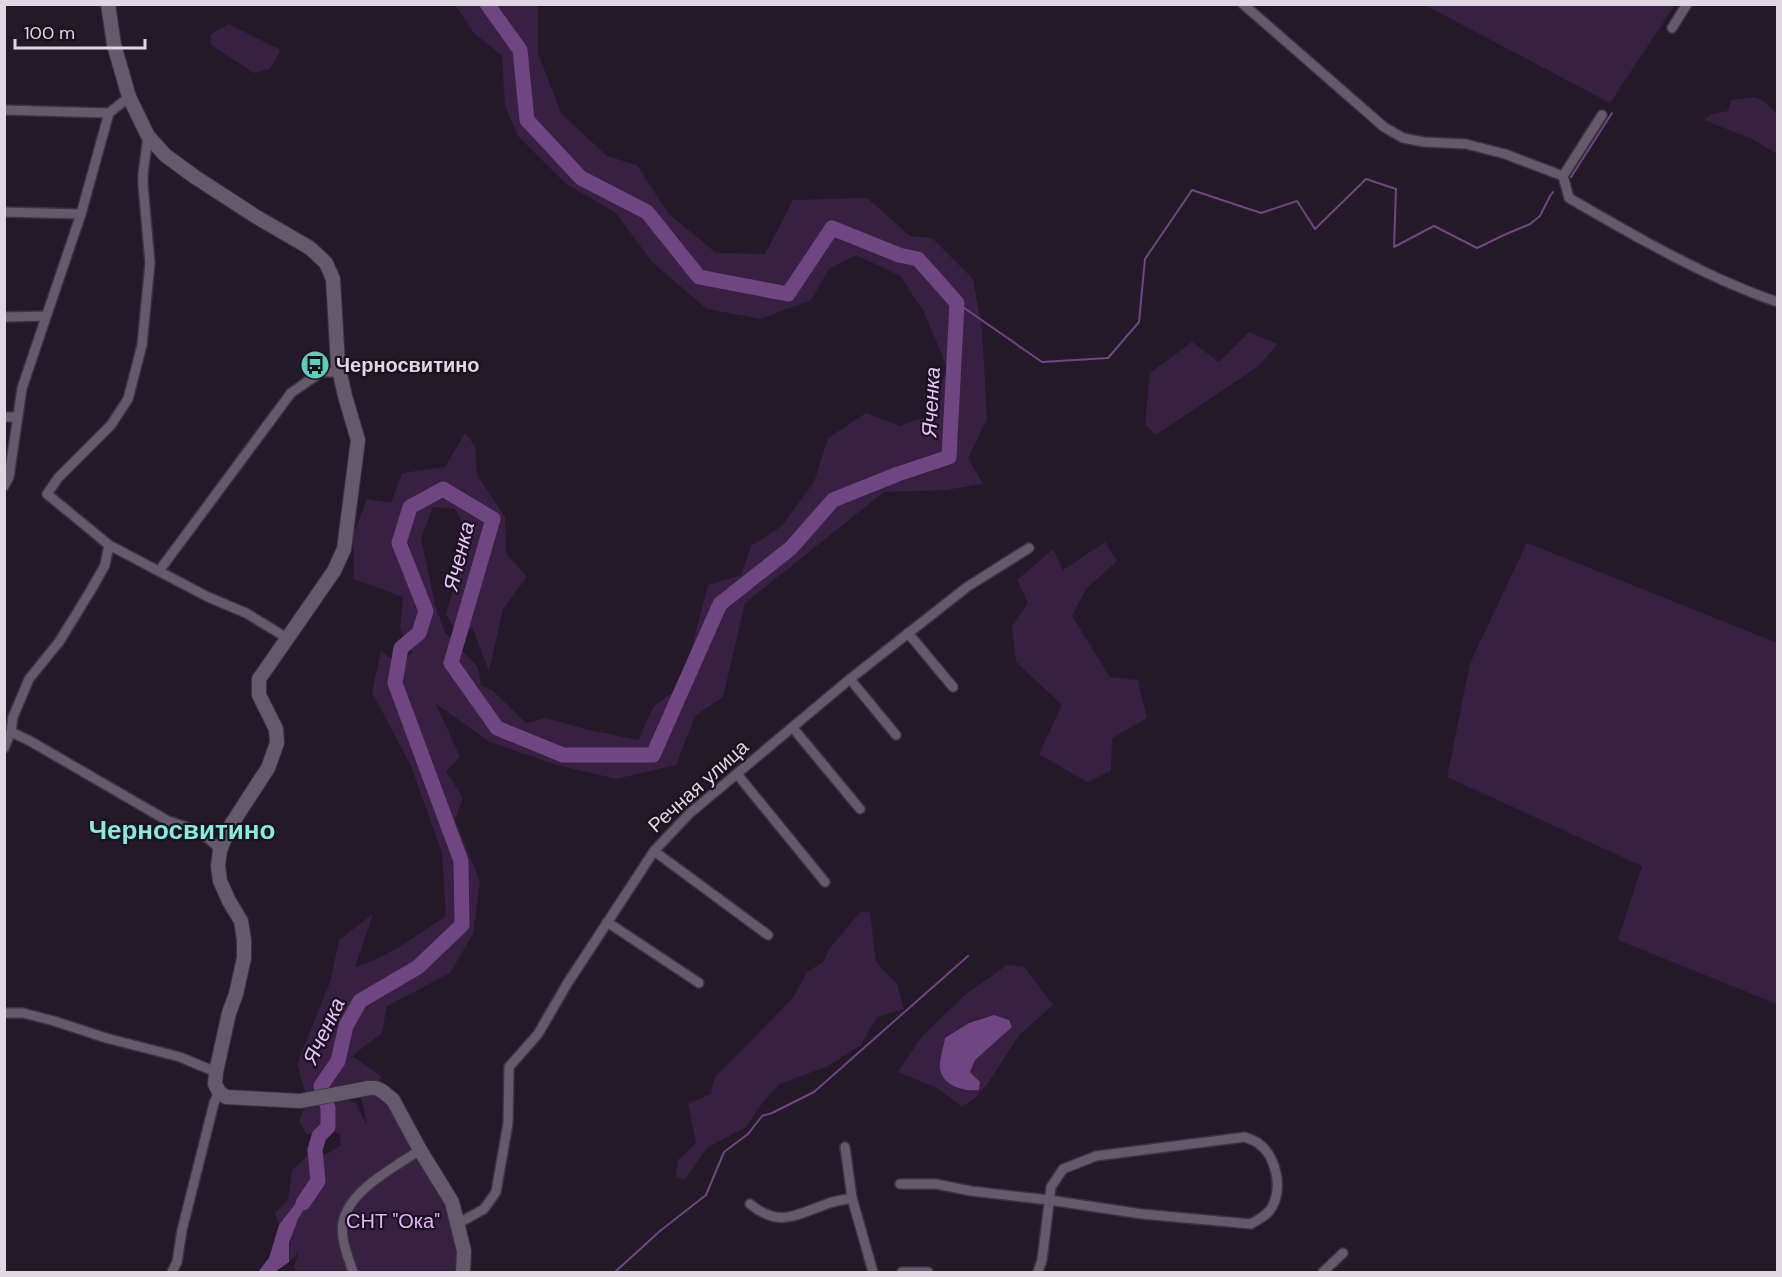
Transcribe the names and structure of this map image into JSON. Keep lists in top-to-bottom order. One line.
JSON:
{"streets":{"street":["Речная улица"]},"districts":["Черносвитино"],"water":["Яченка"],"parks":["СНТ \"Ока\""],"places":{"bus stop":["Черносвитино"]},"scale_bar":"100 m"}
